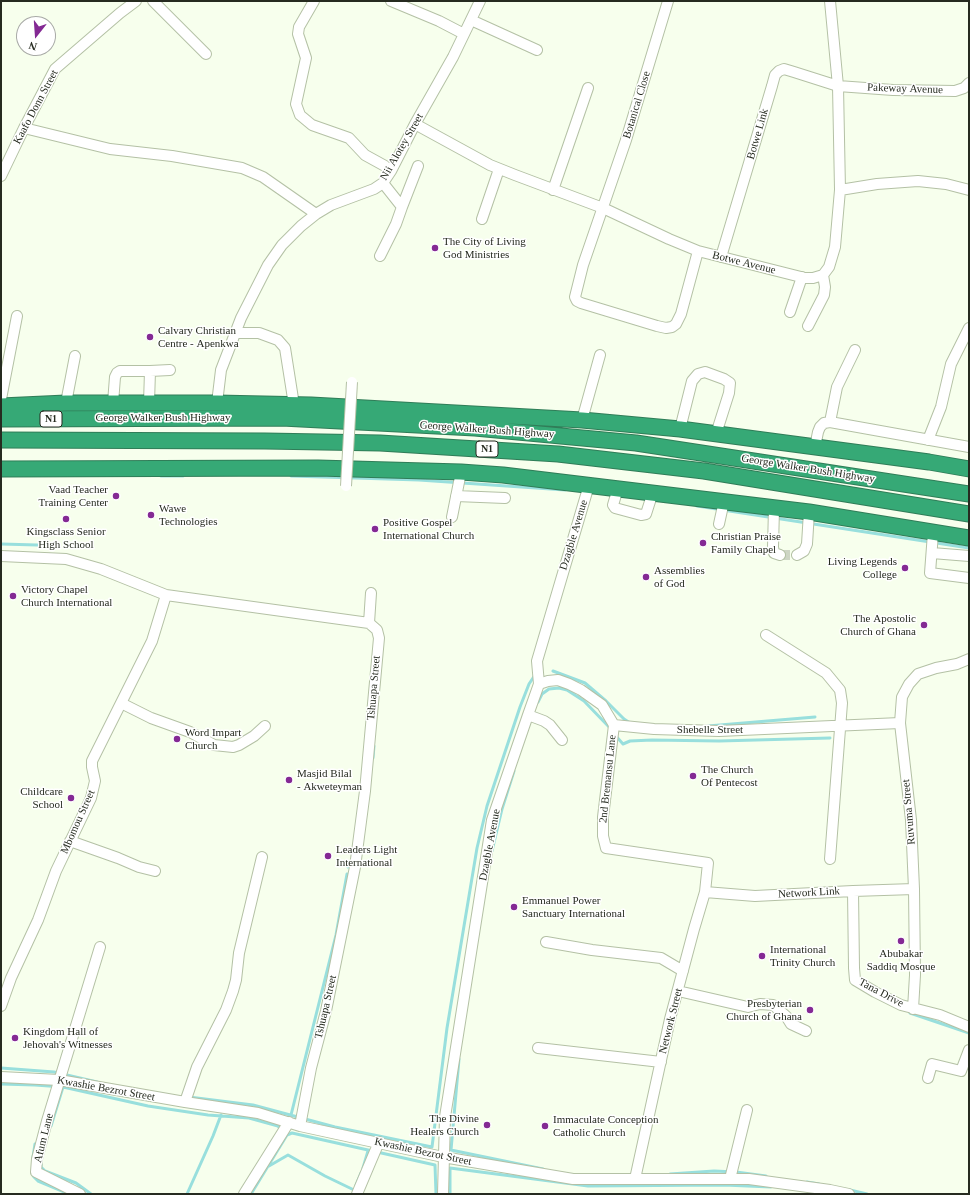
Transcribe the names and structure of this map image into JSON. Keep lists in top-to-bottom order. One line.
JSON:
{"streets":{"highway":["George Walker Bush Highway","N1"],"street":["Pakeway Avenue","Botanical Close","Kaafo Donn Street","Botwe Link","Nii Alotey Street","Botwe Avenue","Dzagble Avenue","Tshuapa Street","Shebelle Street","2nd Bremansu Lane","Ruvuma Street","Mbomou Street","Network Link","Tana Drive","Network Street","Kwashie Bezrot Street","Afum Lane"]},"crossings":[["Pakeway Avenue","Botwe Link"],["Botanical Close","Botwe Avenue"],["Botwe Link","Botwe Avenue"],["Nii Alotey Street","Botwe Avenue"],["Dzagble Avenue","Kwashie Bezrot Street"],["Tshuapa Street","Kwashie Bezrot Street"],["Shebelle Street","2nd Bremansu Lane"],["Shebelle Street","Ruvuma Street"],["2nd Bremansu Lane","Network Street"],["Ruvuma Street","Network Link"],["Ruvuma Street","Tana Drive"],["Network Link","Tana Drive"],["Network Link","Network Street"],["Network Street","Kwashie Bezrot Street"],["Kwashie Bezrot Street","Afum Lane"]],"places":["The City of Living God Ministries","Calvary Christian Centre - Apenkwa","Vaad Teacher Training Center","Wawe Technologies","Kingsclass Senior High School","Positive Gospel International Church","Christian Praise Family Chapel","Living Legends College","Assemblies of God","Victory Chapel Church International","The Apostolic Church of Ghana","Word Impart Church","The Church Of Pentecost","Masjid Bilal - Akweteyman","Childcare School","Leaders Light International","Emmanuel Power Sanctuary International","Abubakar Saddiq Mosque","International Trinity Church","Presbyterian Church of Ghana","Kingdom Hall of Jehovah's Witnesses","The Divine Healers Church","Immaculate Conception Catholic Church"],"north":"bottom"}
